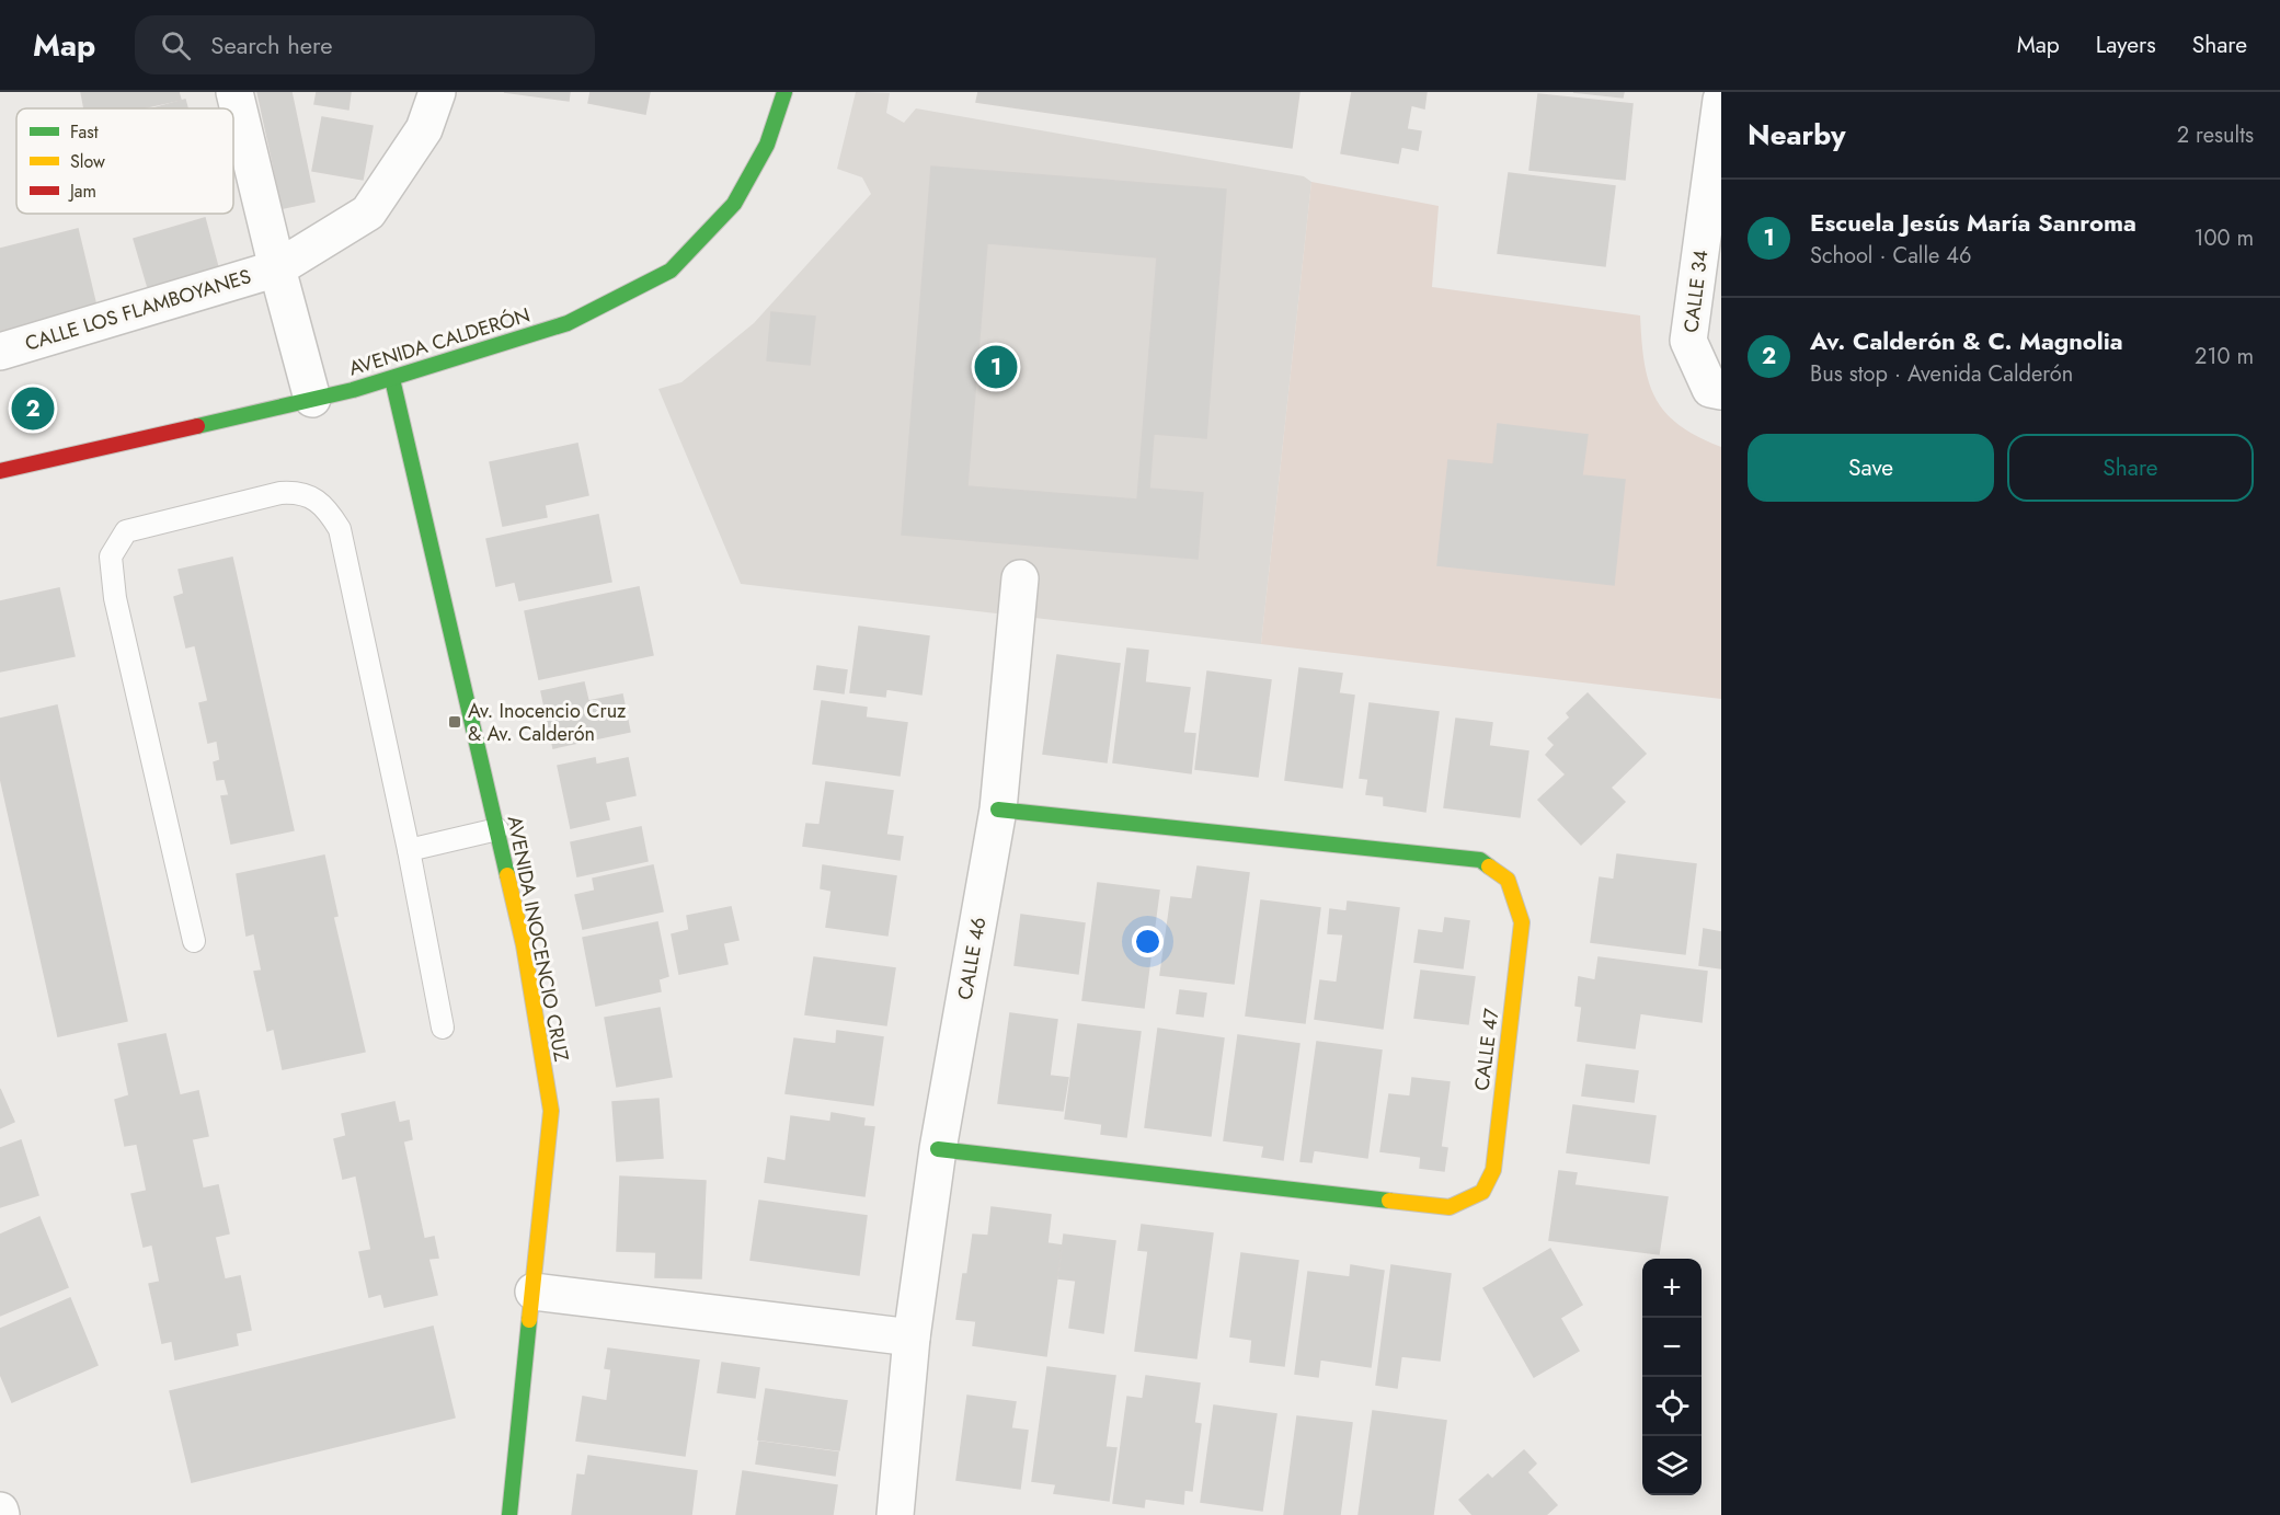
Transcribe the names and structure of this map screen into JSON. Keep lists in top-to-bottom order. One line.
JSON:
{"streets":{"street":["CALLE 34","CALLE LOS FLAMBOYANES","AVENIDA CALDERÓN","AVENIDA INOCENCIO CRUZ","CALLE 46","CALLE 47"]},"crossings":[["AVENIDA CALDERÓN","AVENIDA INOCENCIO CRUZ"],["CALLE 46","CALLE 47"]],"places":{"transit":["Av. Inocencio Cruz & Av. Calderón"]},"legend":["Fast","Slow","Jam"],"page":{"header":"Map","search":"Search here","nav":["Map","Layers","Share"],"heading":["Nearby","2 results"],"list":[{"mark":"1","name":"Escuela Jesús María Sanroma","note":"School · Calle 46","value":"100 m"},{"mark":"2","name":"Av. Calderón & C. Magnolia","note":"Bus stop · Avenida Calderón","value":"210 m"}],"pins":["1","2"],"buttons":["Save","Share"],"map_buttons":["+","−"]}}
